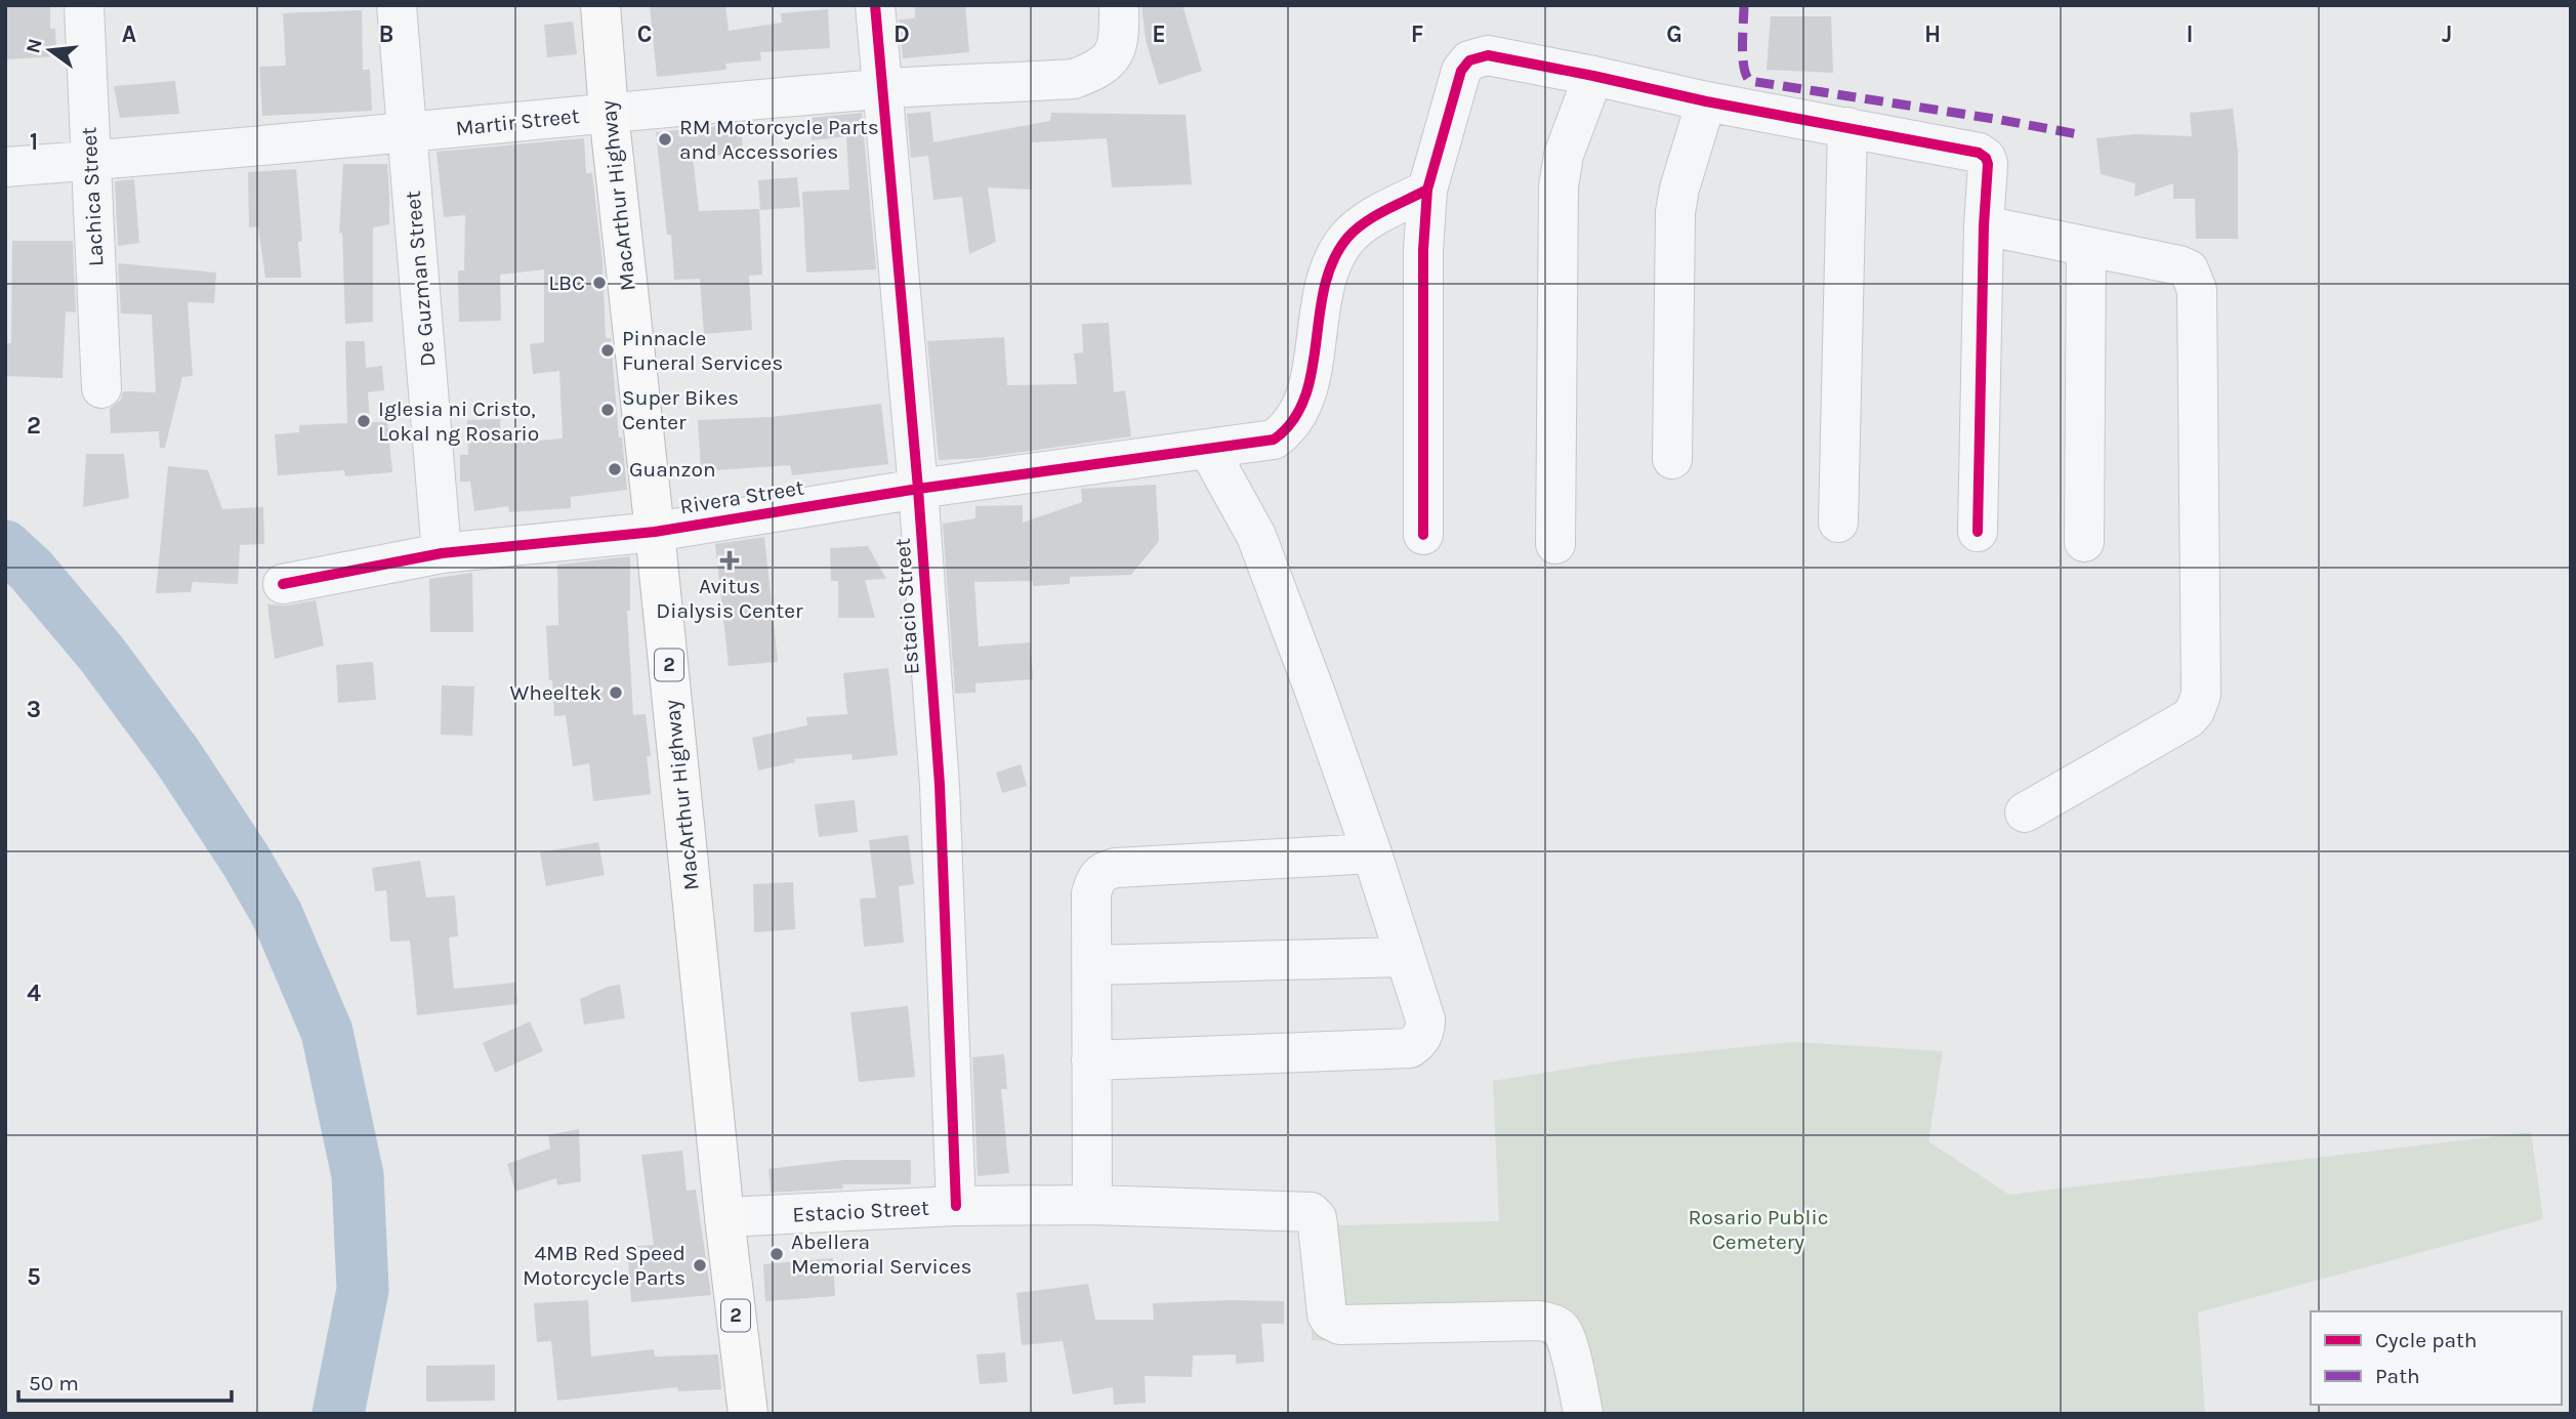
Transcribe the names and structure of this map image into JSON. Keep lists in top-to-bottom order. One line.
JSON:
{"streets":{"highway":["MacArthur Highway","2"],"street":["Martir Street","Lachica Street","De Guzman Street","Rivera Street","Estacio Street"]},"crossings":[["Martir Street","MacArthur Highway"],["Martir Street","Lachica Street"],["Martir Street","De Guzman Street"],["Martir Street","Estacio Street"],["MacArthur Highway","Rivera Street"],["MacArthur Highway","Estacio Street"],["De Guzman Street","Rivera Street"],["Rivera Street","Estacio Street"]],"parks":["Rosario Public Cemetery"],"places":{"other":["RM Motorcycle Parts and Accessories","LBC","Pinnacle Funeral Services","Super Bikes Center","Iglesia ni Cristo, Lokal ng Rosario","Guanzon","Wheeltek","Abellera Memorial Services","4MB Red Speed Motorcycle Parts"],"health":["Avitus Dialysis Center"]},"legend":["Cycle path","Path"],"scale_bar":"50 m","north":"left","grid":{"columns":["A","B","C","D","E","F","G","H","I","J"],"rows":["1","2","3","4","5"]}}
